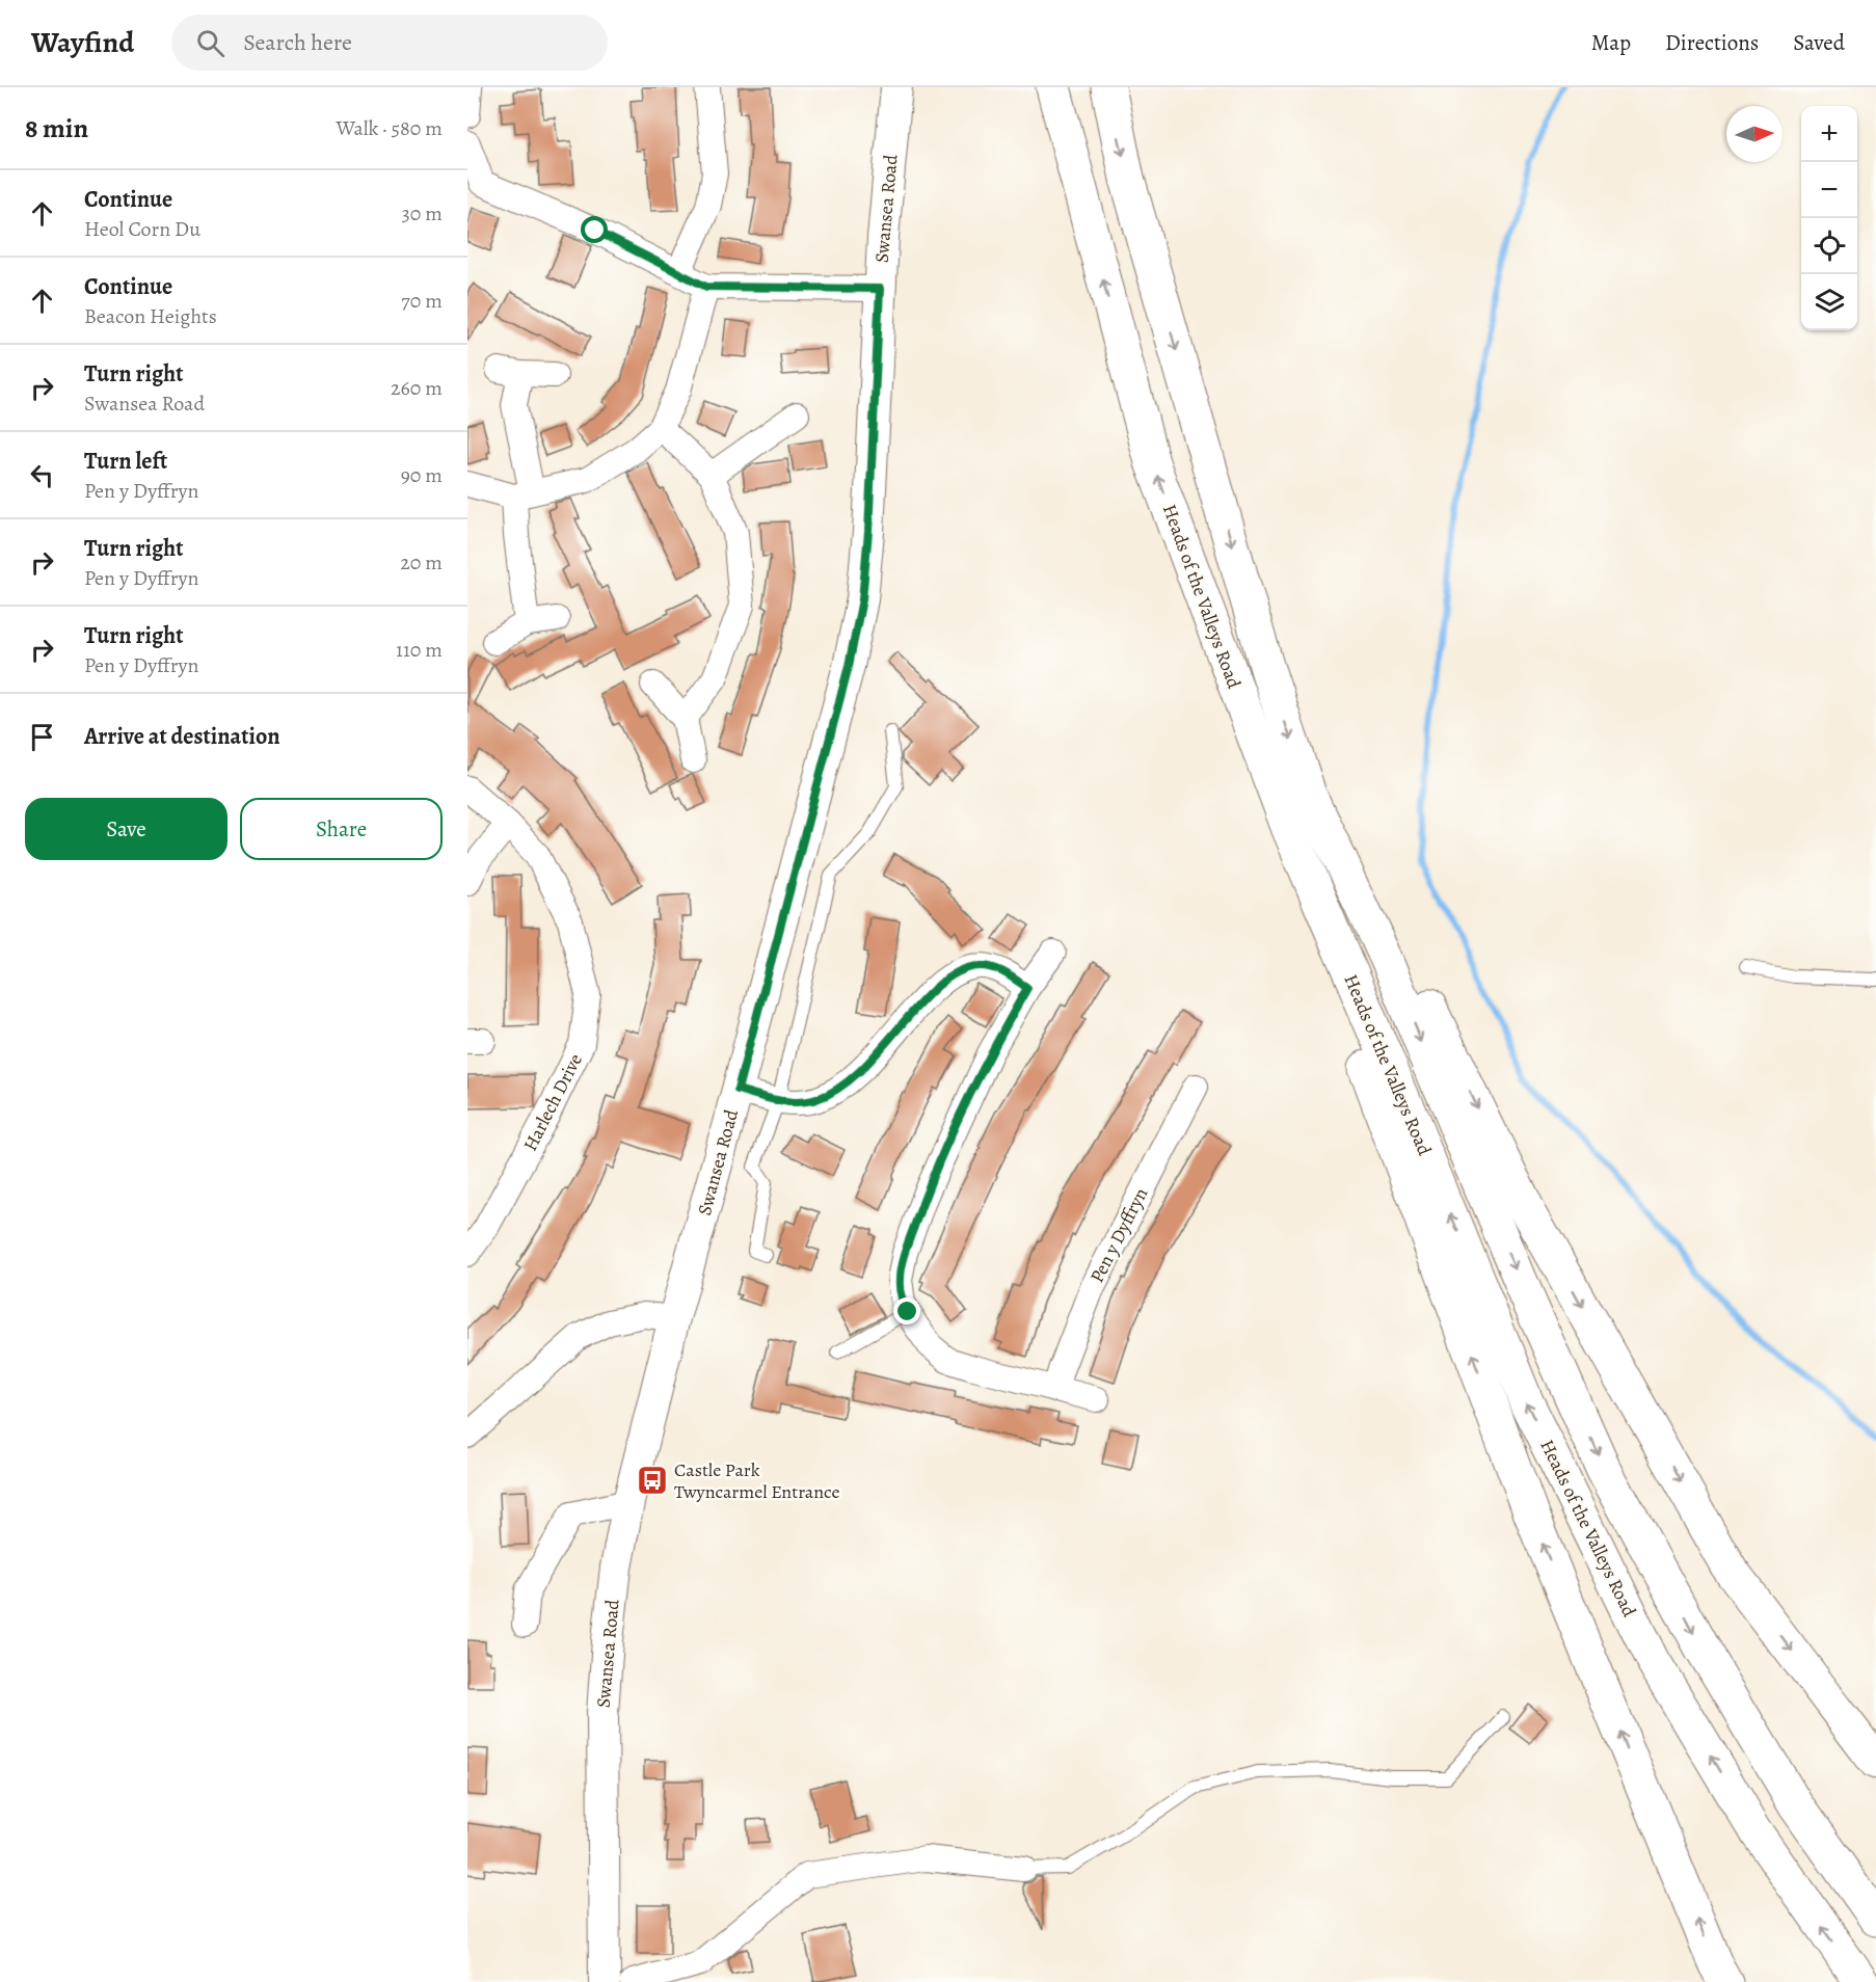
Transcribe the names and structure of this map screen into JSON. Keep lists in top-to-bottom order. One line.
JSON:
{"streets":{"highway":["Heads of the Valleys Road"],"street":["Swansea Road","Harlech Drive","Pen y Dyffryn"]},"places":{"bus stop":["Castle Park Twyncarmel Entrance"]},"north":"right","page":{"header":"Wayfind","search":"Search here","nav":["Map","Directions","Saved"],"heading":["8 min","Walk · 580 m"],"map_buttons":["+","−"],"list":[["Continue","Heol Corn Du","30 m"],["Continue","Beacon Heights","70 m"],["Turn right","Swansea Road","260 m"],["Turn left","Pen y Dyffryn","90 m"],["Turn right","Pen y Dyffryn","20 m"],["Turn right","Pen y Dyffryn","110 m"],"Arrive at destination"],"buttons":["Save","Share"]}}
